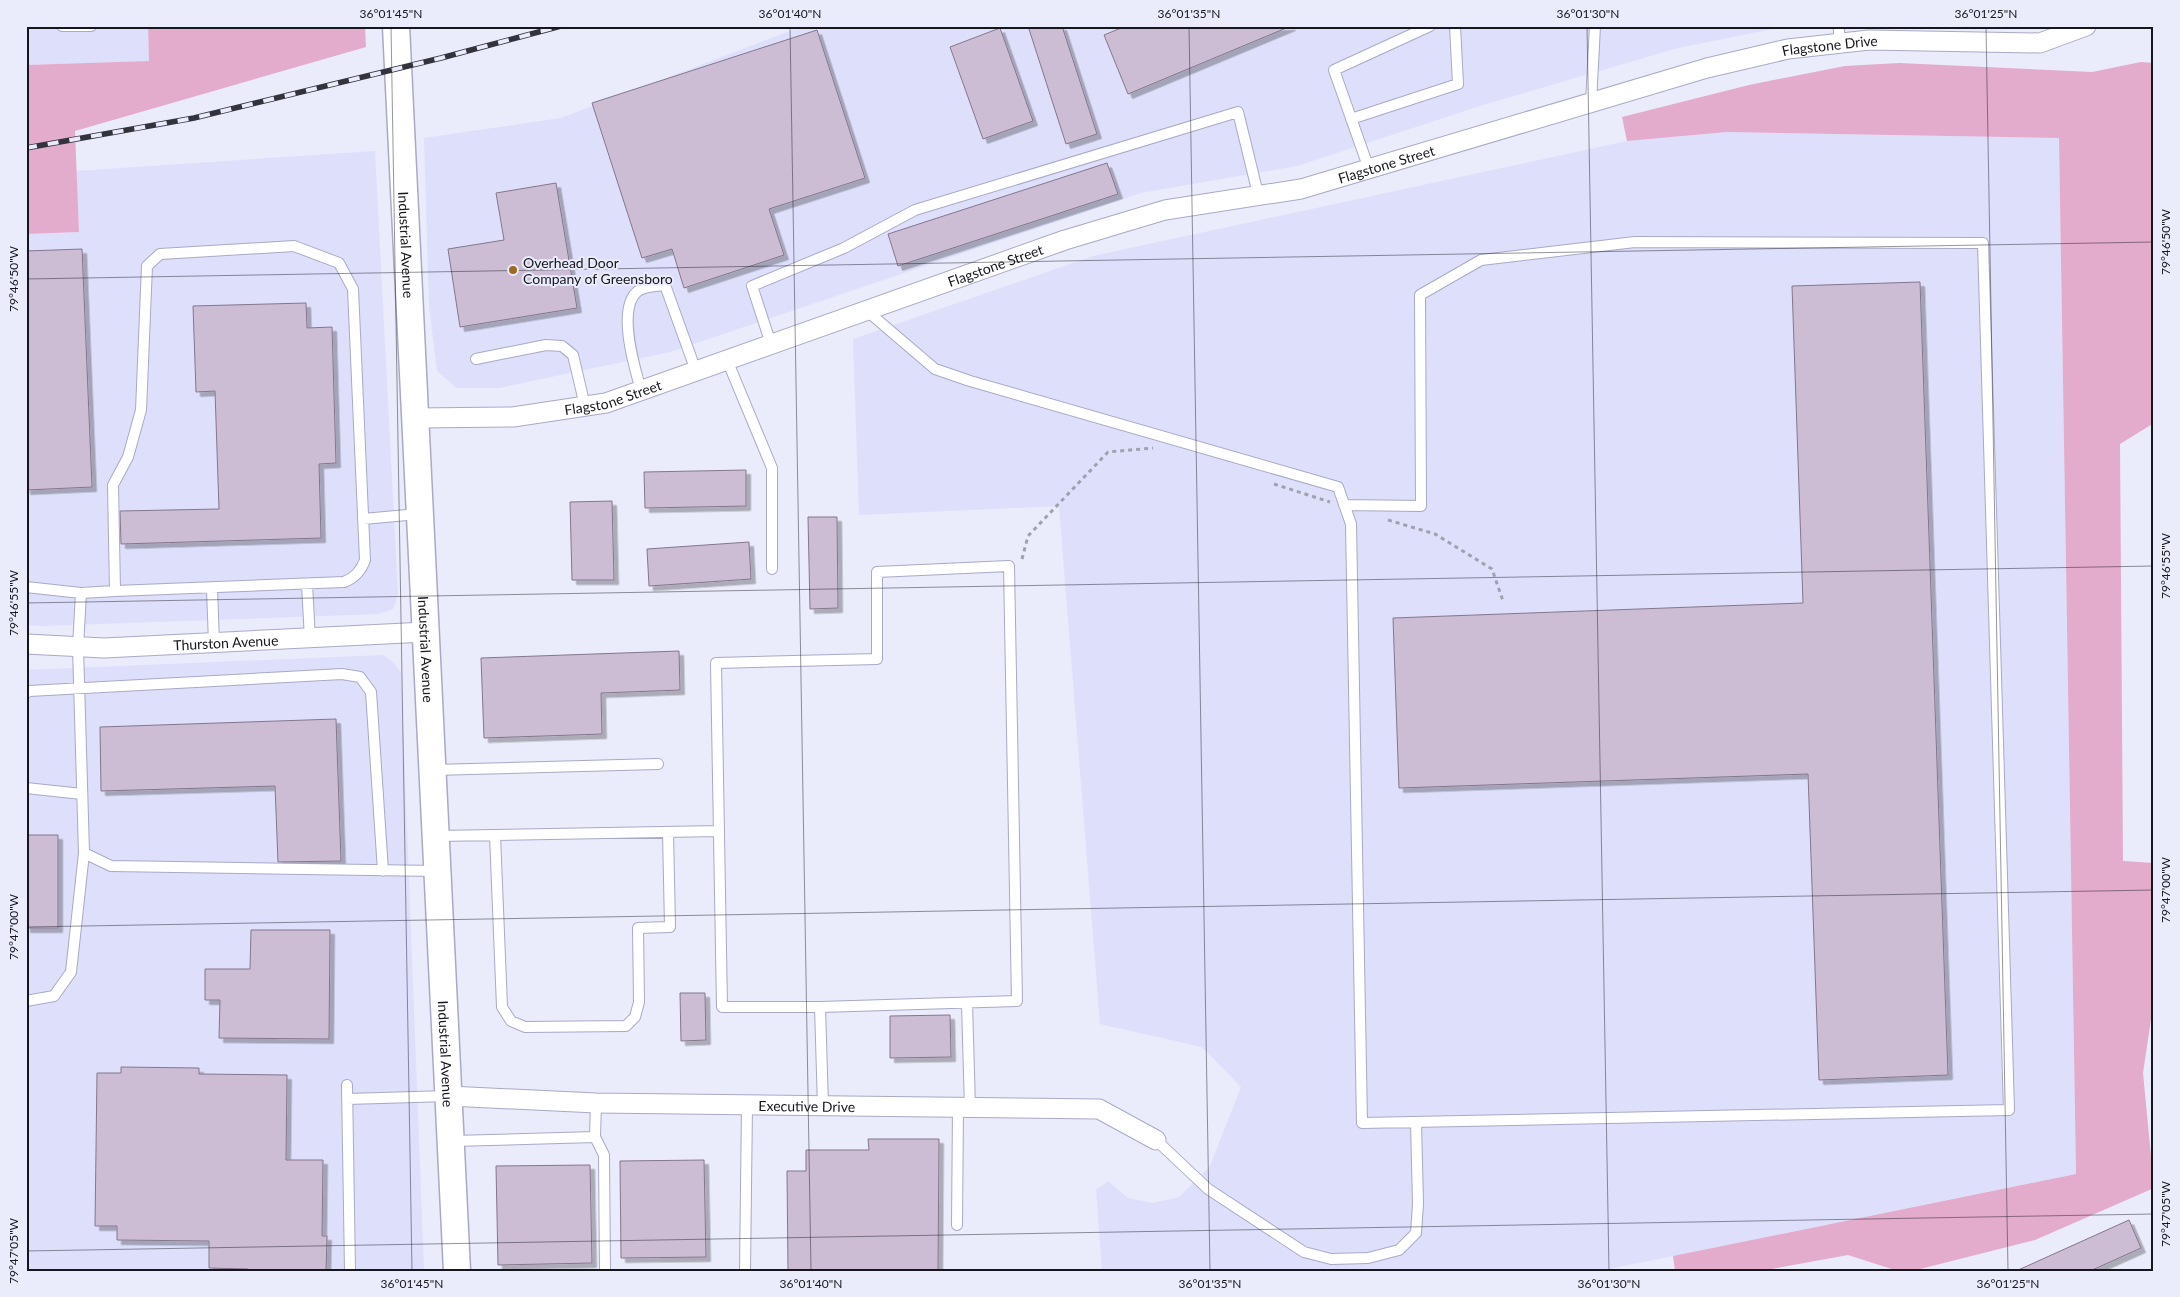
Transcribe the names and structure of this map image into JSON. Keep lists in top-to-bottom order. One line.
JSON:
{"streets":{"main road":["Industrial Avenue"],"street":["Flagstone Drive","Flagstone Street","Thurston Avenue","Executive Drive"]},"crossings":[["Flagstone Drive","Flagstone Street"],["Flagstone Street","Industrial Avenue"],["Industrial Avenue","Thurston Avenue"],["Industrial Avenue","Executive Drive"]],"places":["Overhead Door Company of Greensboro"],"coordinates":["36°01'45\"N","36°01'40\"N","36°01'35\"N","36°01'30\"N","36°01'25\"N","79°46'50\"W","79°46'55\"W","79°47'00\"W","79°47'05\"W"]}
